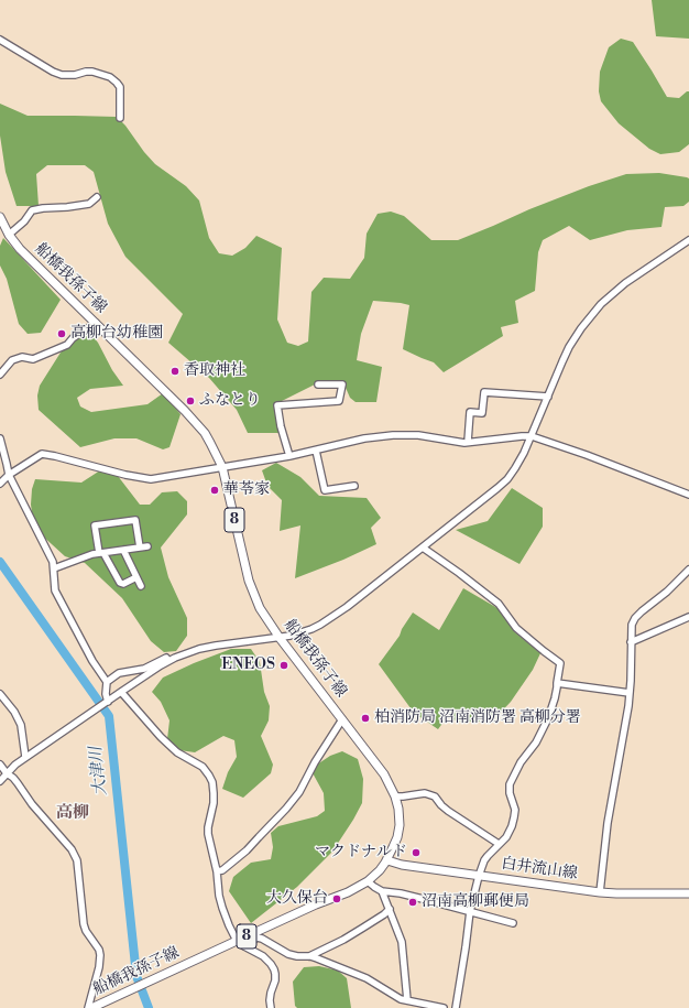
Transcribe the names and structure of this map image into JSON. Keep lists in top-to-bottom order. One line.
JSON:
{"streets":{"main road":["船橋我孫子線","8","白井流山線"]},"crossings":[["船橋我孫子線","白井流山線"]],"districts":["高柳"],"water":["大津川"],"places":["高柳台幼稚園","香取神社","ふなとり","華苓家","ENEOS","柏消防局 沼南消防署 高柳分署","マクドナルド","大久保台","沼南高柳郵便局"]}
